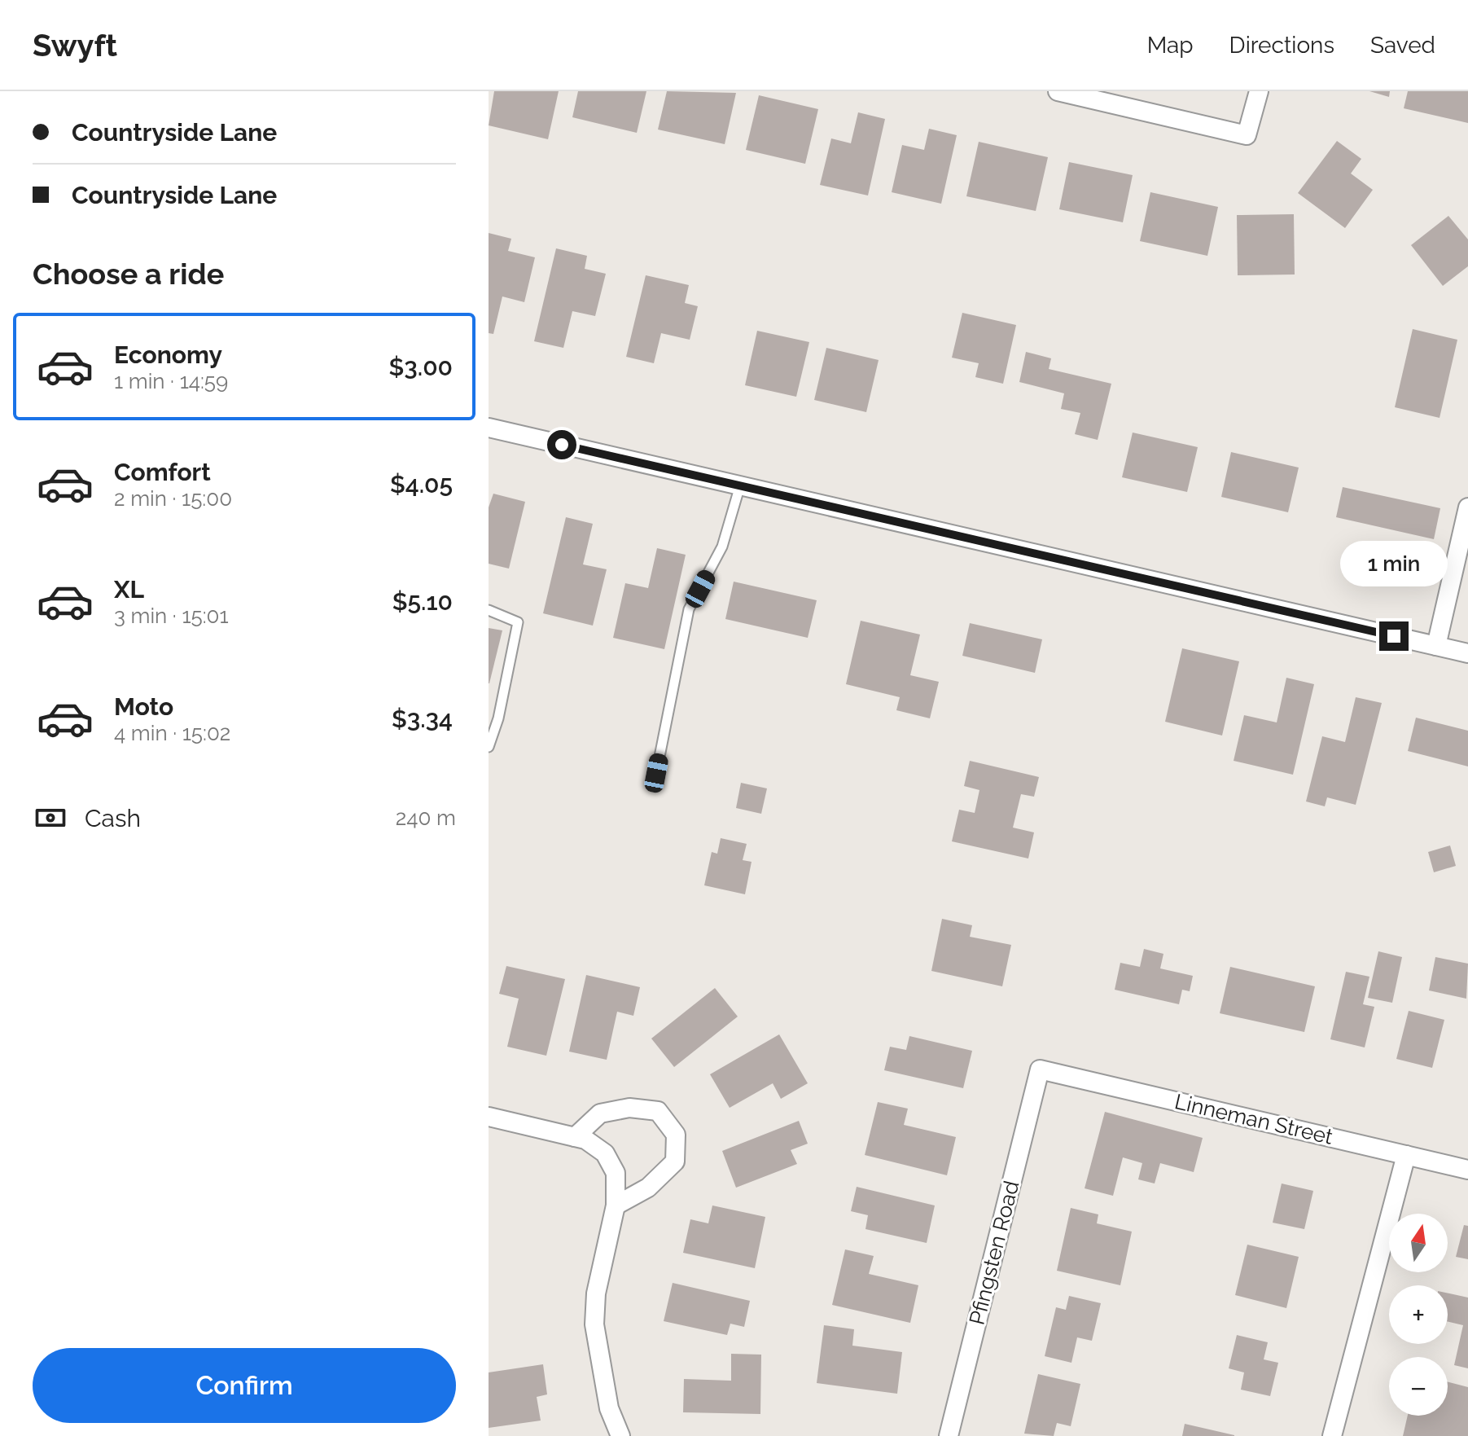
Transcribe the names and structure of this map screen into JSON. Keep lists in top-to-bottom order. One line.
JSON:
{"streets":{"street":["Linneman Street","Pfingsten Road"]},"crossings":[["Linneman Street","Pfingsten Road"]],"north":"top","page":{"header":"Swyft","nav":["Map","Directions","Saved"],"banner":["Countryside Lane","Countryside Lane"],"heading":"Choose a ride","list":[{"name":"Economy","note":"1 min · 14:59","value":"$3.00"},{"name":"Comfort","note":"2 min · 15:00","value":"$4.05"},{"name":"XL","note":"3 min · 15:01","value":"$5.10"},{"name":"Moto","note":"4 min · 15:02","value":"$3.34"}],"bubble":"1 min","pay":["Cash","240 m"],"map_buttons":["+","−"],"buttons":"Confirm"}}
